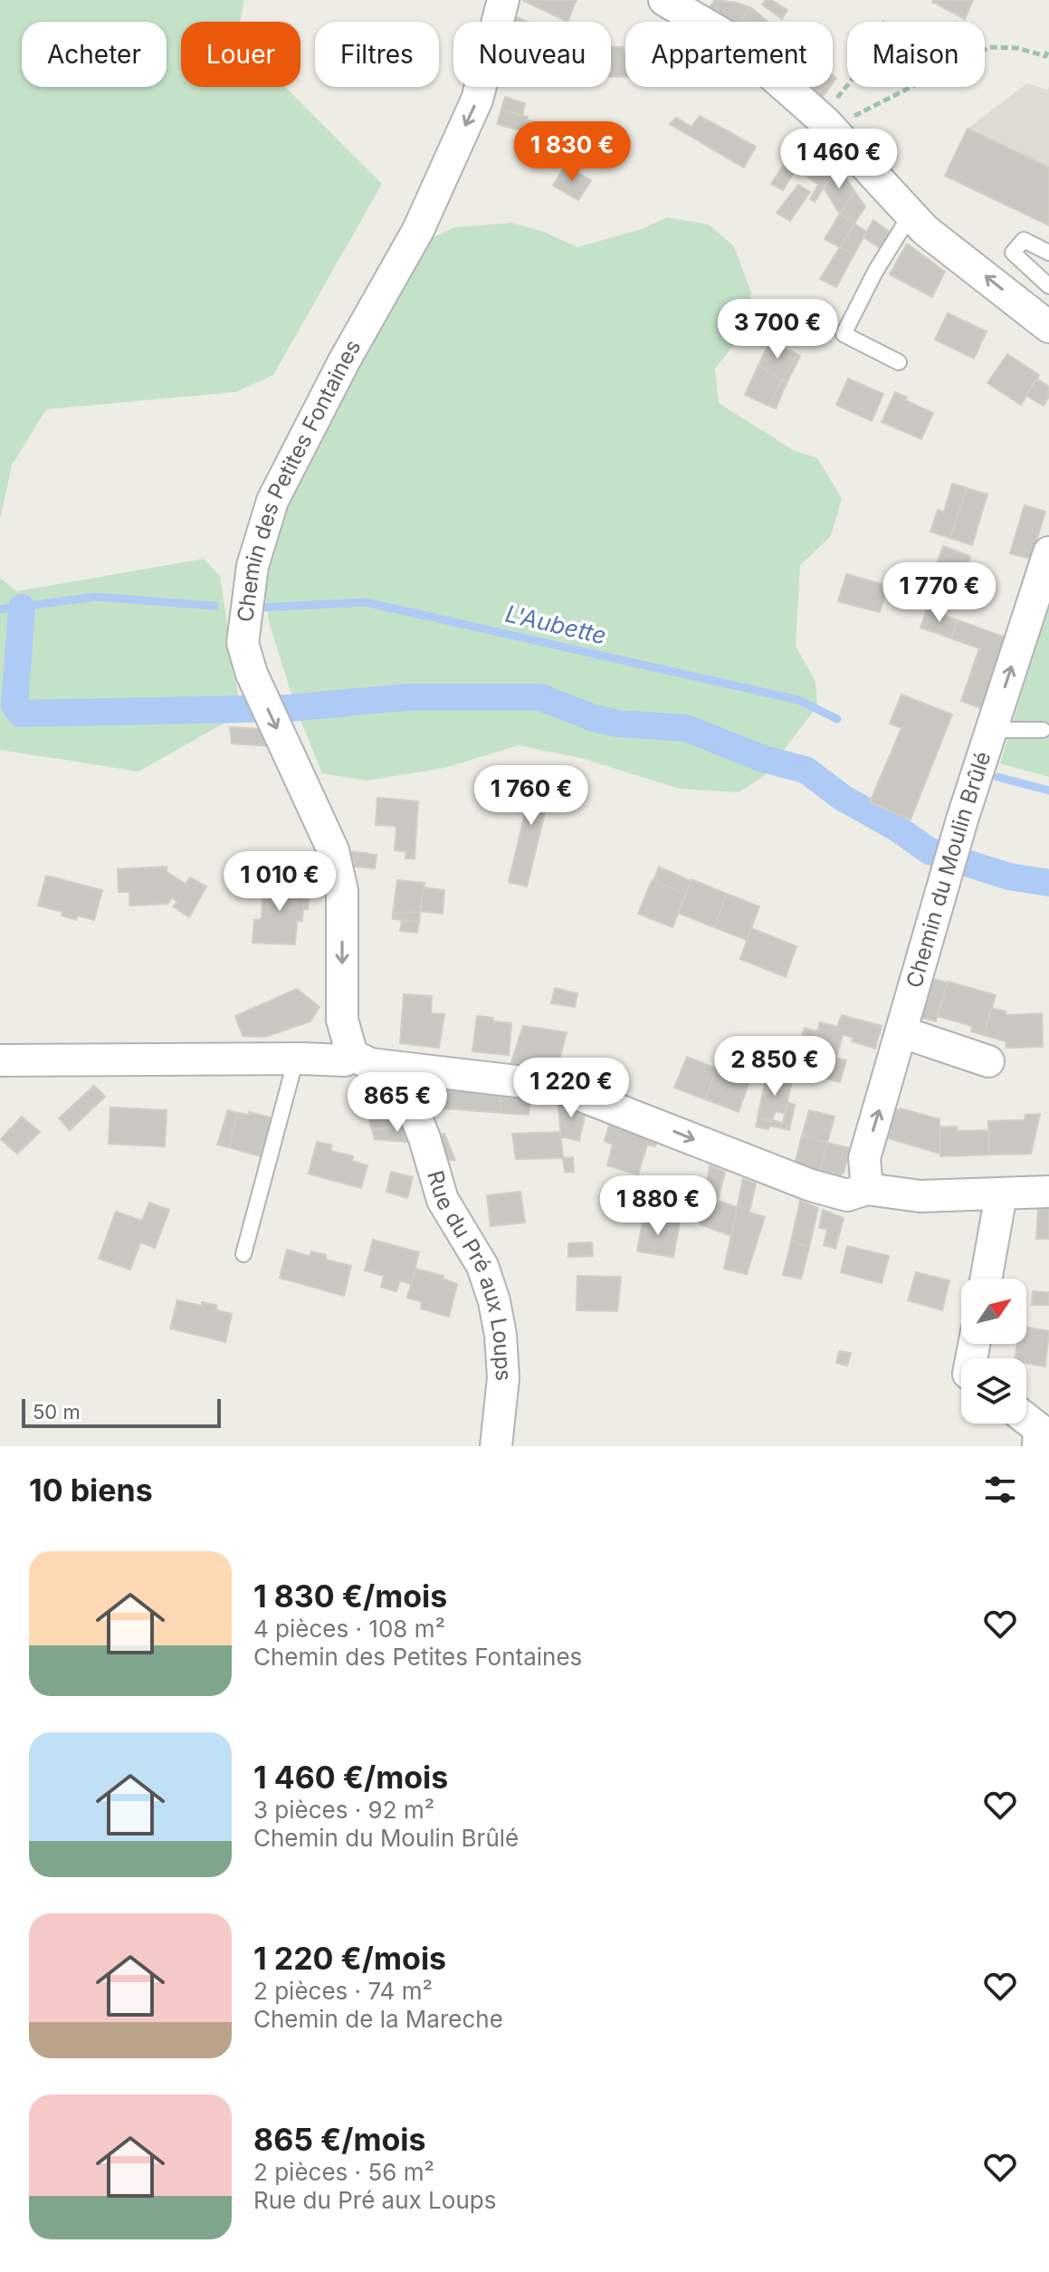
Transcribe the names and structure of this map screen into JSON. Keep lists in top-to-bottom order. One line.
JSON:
{"streets":{"street":["Chemin des Petites Fontaines","Chemin du Moulin Brûlé","Rue du Pré aux Loups"]},"one_way":["Chemin des Petites Fontaines","Chemin du Moulin Brûlé"],"water":["L'Aubette"],"scale_bar":"50 m","north":"top right","page":{"chip":["Acheter","Louer","Filtres","Nouveau","Appartement","Maison"],"price":["1 830 €","1 460 €","3 700 €","1 770 €","1 760 €","1 010 €","2 850 €","1 220 €","865 €","1 880 €"],"scale":"50 m","heading":"10 biens","list":[{"name":"1 830 €/mois","note":"4 pièces · 108 m² · Chemin des Petites Fontaines"},{"name":"1 460 €/mois","note":"3 pièces · 92 m² · Chemin du Moulin Brûlé"},{"name":"1 220 €/mois","note":"2 pièces · 74 m² · Chemin de la Mareche"},{"name":"865 €/mois","note":"2 pièces · 56 m² · Rue du Pré aux Loups"}]}}
